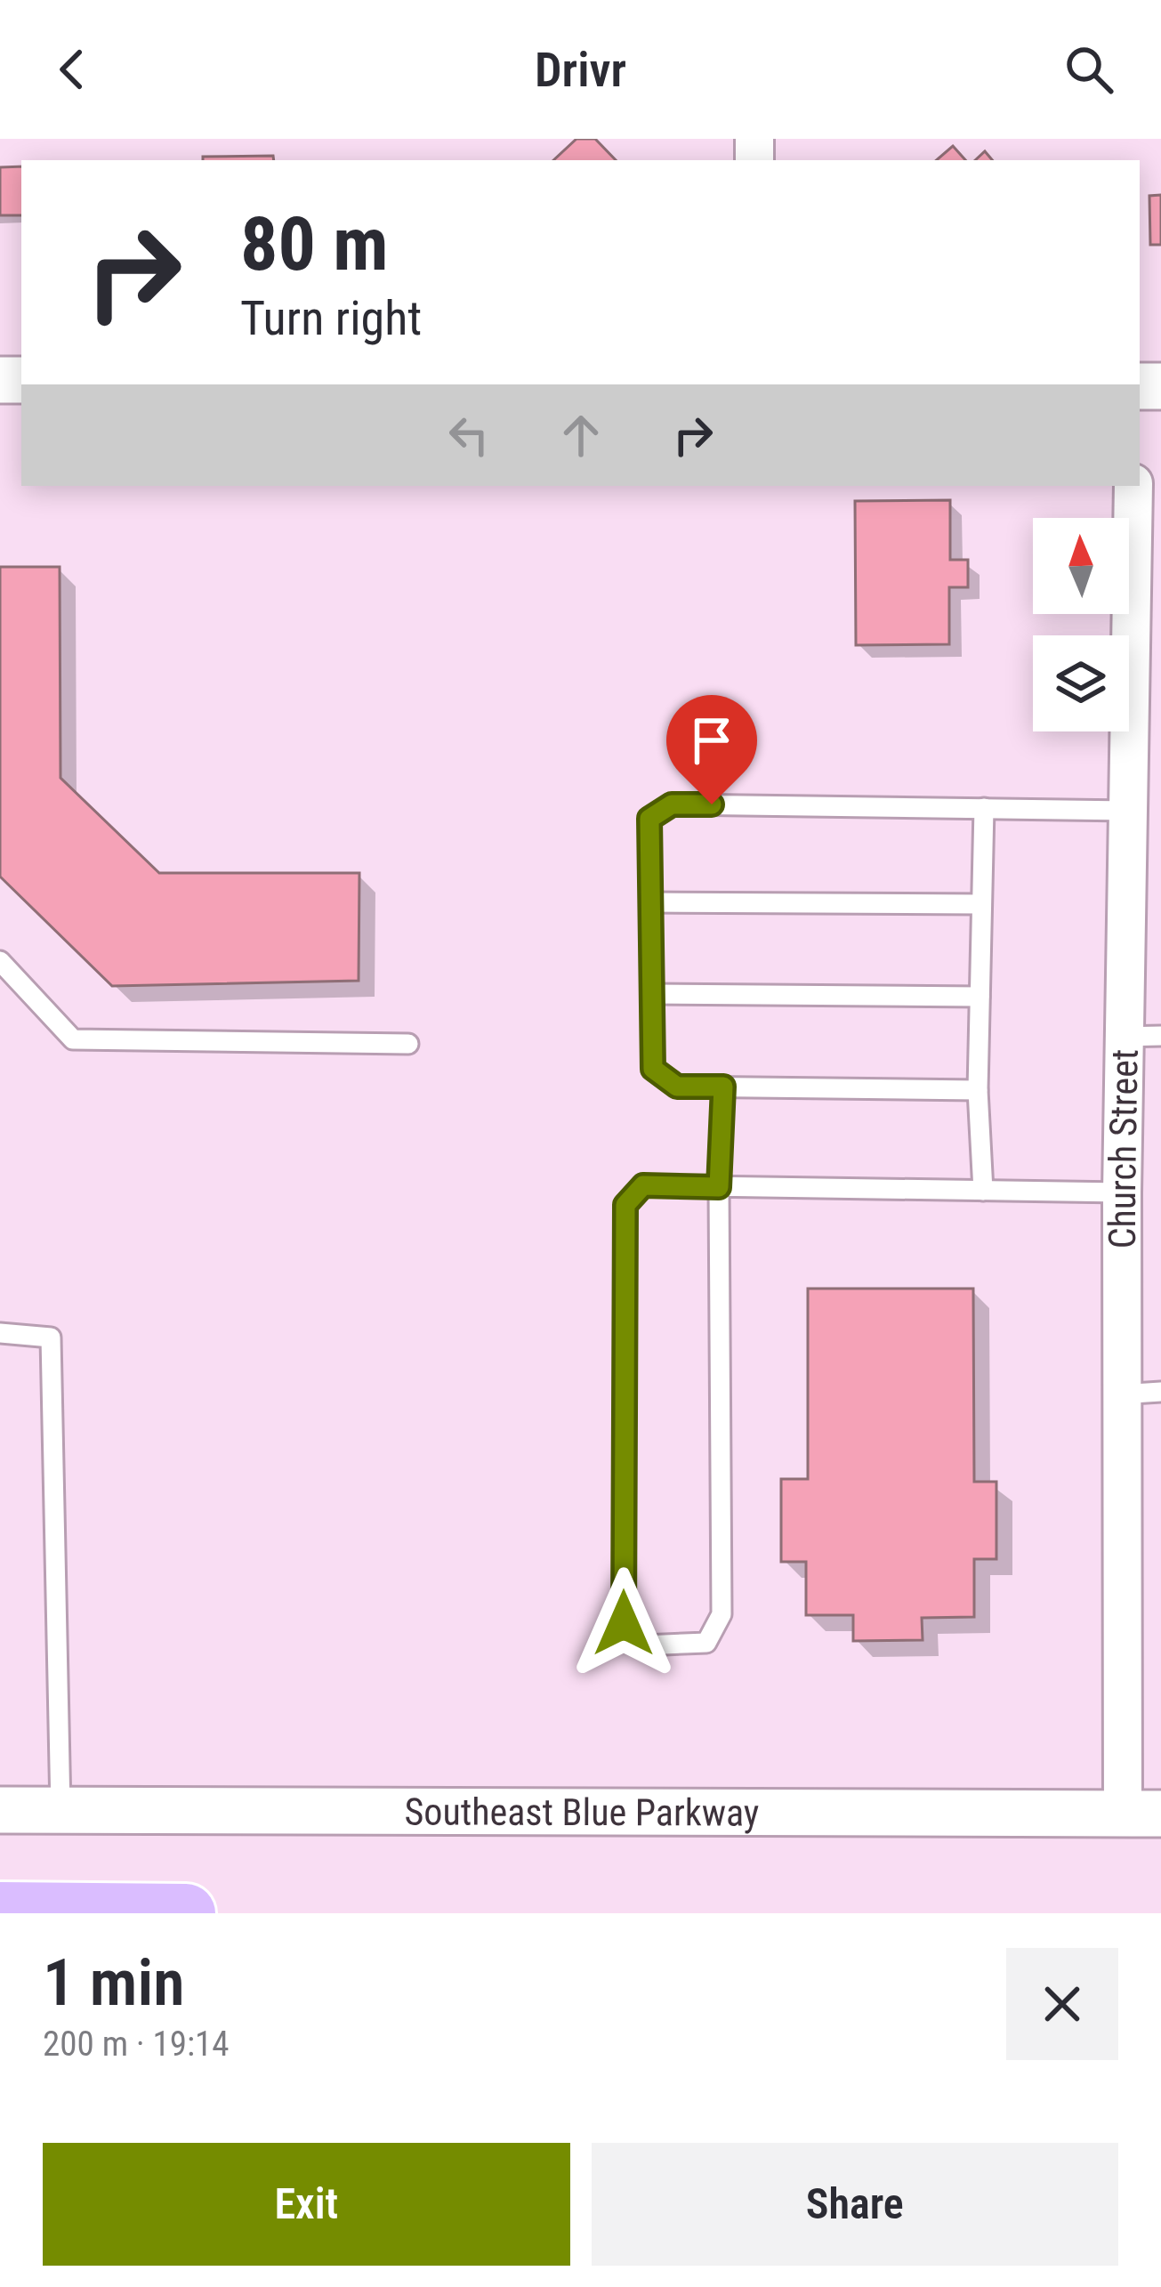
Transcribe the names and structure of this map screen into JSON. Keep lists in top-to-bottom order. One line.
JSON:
{"streets":{"street":["Church Street","Southeast Blue Parkway"]},"crossings":[["Church Street","Southeast Blue Parkway"]],"north":"top","page":{"header":"Drivr","turn":["80 m","Turn right"],"heading":["1 min","200 m · 19:14"],"buttons":["Exit","Share"]}}
